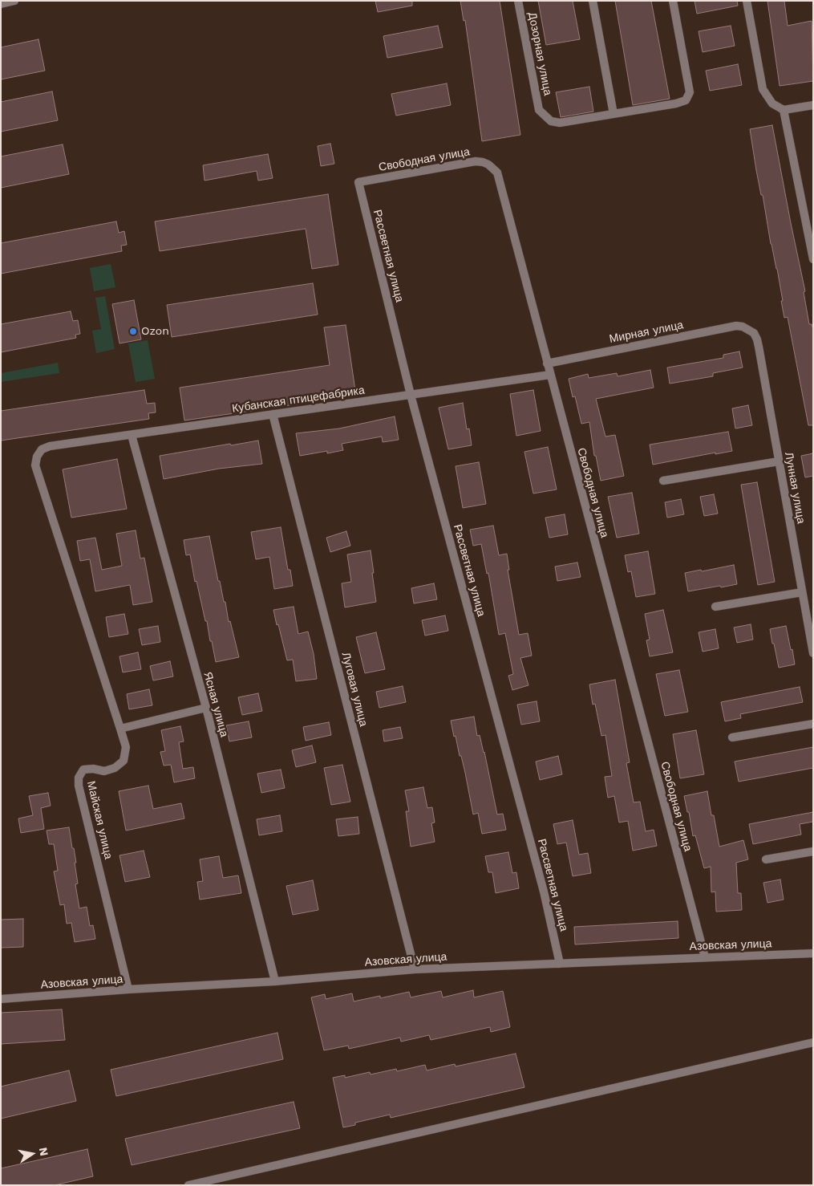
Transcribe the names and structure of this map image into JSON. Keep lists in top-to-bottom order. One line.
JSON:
{"streets":{"street":["Дозорная улица","Свободная улица","Рассветная улица","Мирная улица","Кубанская птицефабрика","Лунная улица","Луговая улица","Ясная улица","Майская улица","Азовская улица"]},"crossings":[["Свободная улица","Рассветная улица"],["Свободная улица","Мирная улица"],["Свободная улица","Кубанская птицефабрика"],["Свободная улица","Азовская улица"],["Рассветная улица","Кубанская птицефабрика"],["Рассветная улица","Азовская улица"],["Мирная улица","Лунная улица"],["Кубанская птицефабрика","Луговая улица"],["Кубанская птицефабрика","Ясная улица"],["Кубанская птицефабрика","Майская улица"],["Луговая улица","Азовская улица"],["Ясная улица","Азовская улица"],["Майская улица","Азовская улица"]],"places":["Ozon"],"north":"right"}
